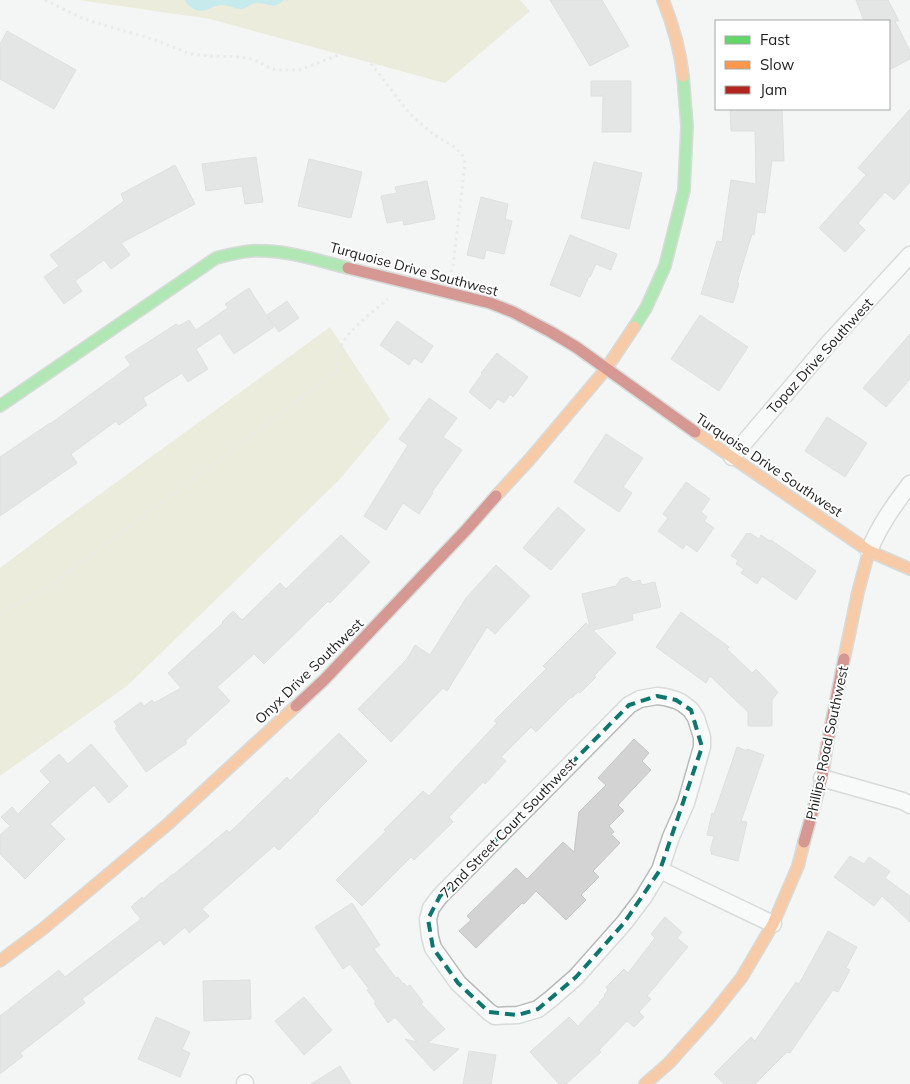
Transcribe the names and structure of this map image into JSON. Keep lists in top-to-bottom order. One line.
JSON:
{"streets":{"street":["Turquoise Drive Southwest","Topaz Drive Southwest","Onyx Drive Southwest","Phillips Road Southwest","72nd Street Court Southwest"]},"crossings":[["Turquoise Drive Southwest","Topaz Drive Southwest"],["Turquoise Drive Southwest","Onyx Drive Southwest"],["Turquoise Drive Southwest","Phillips Road Southwest"]],"legend":["Fast","Slow","Jam"]}
